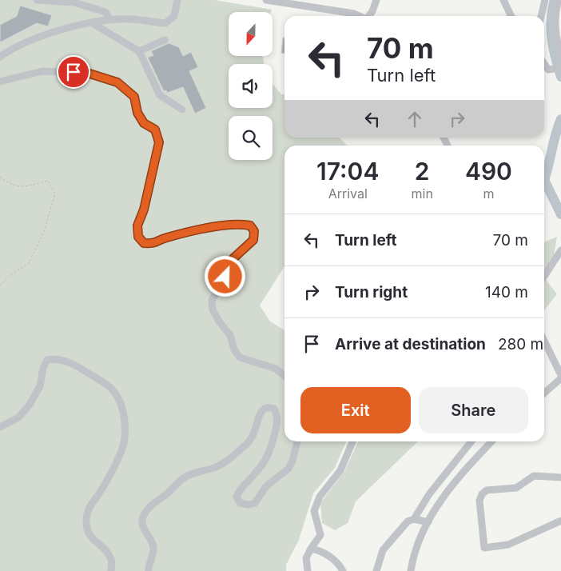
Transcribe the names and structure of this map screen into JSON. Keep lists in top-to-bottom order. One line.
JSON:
{"north":"bottom","page":{"turn":["70 m","Turn left"],"eta":["17:04","Arrival","2","min","490","m"],"list":[{"name":"Turn left","value":"70 m"},{"name":"Turn right","value":"140 m"},{"name":"Arrive at destination","value":"280 m"}],"buttons":["Exit","Share"]}}
